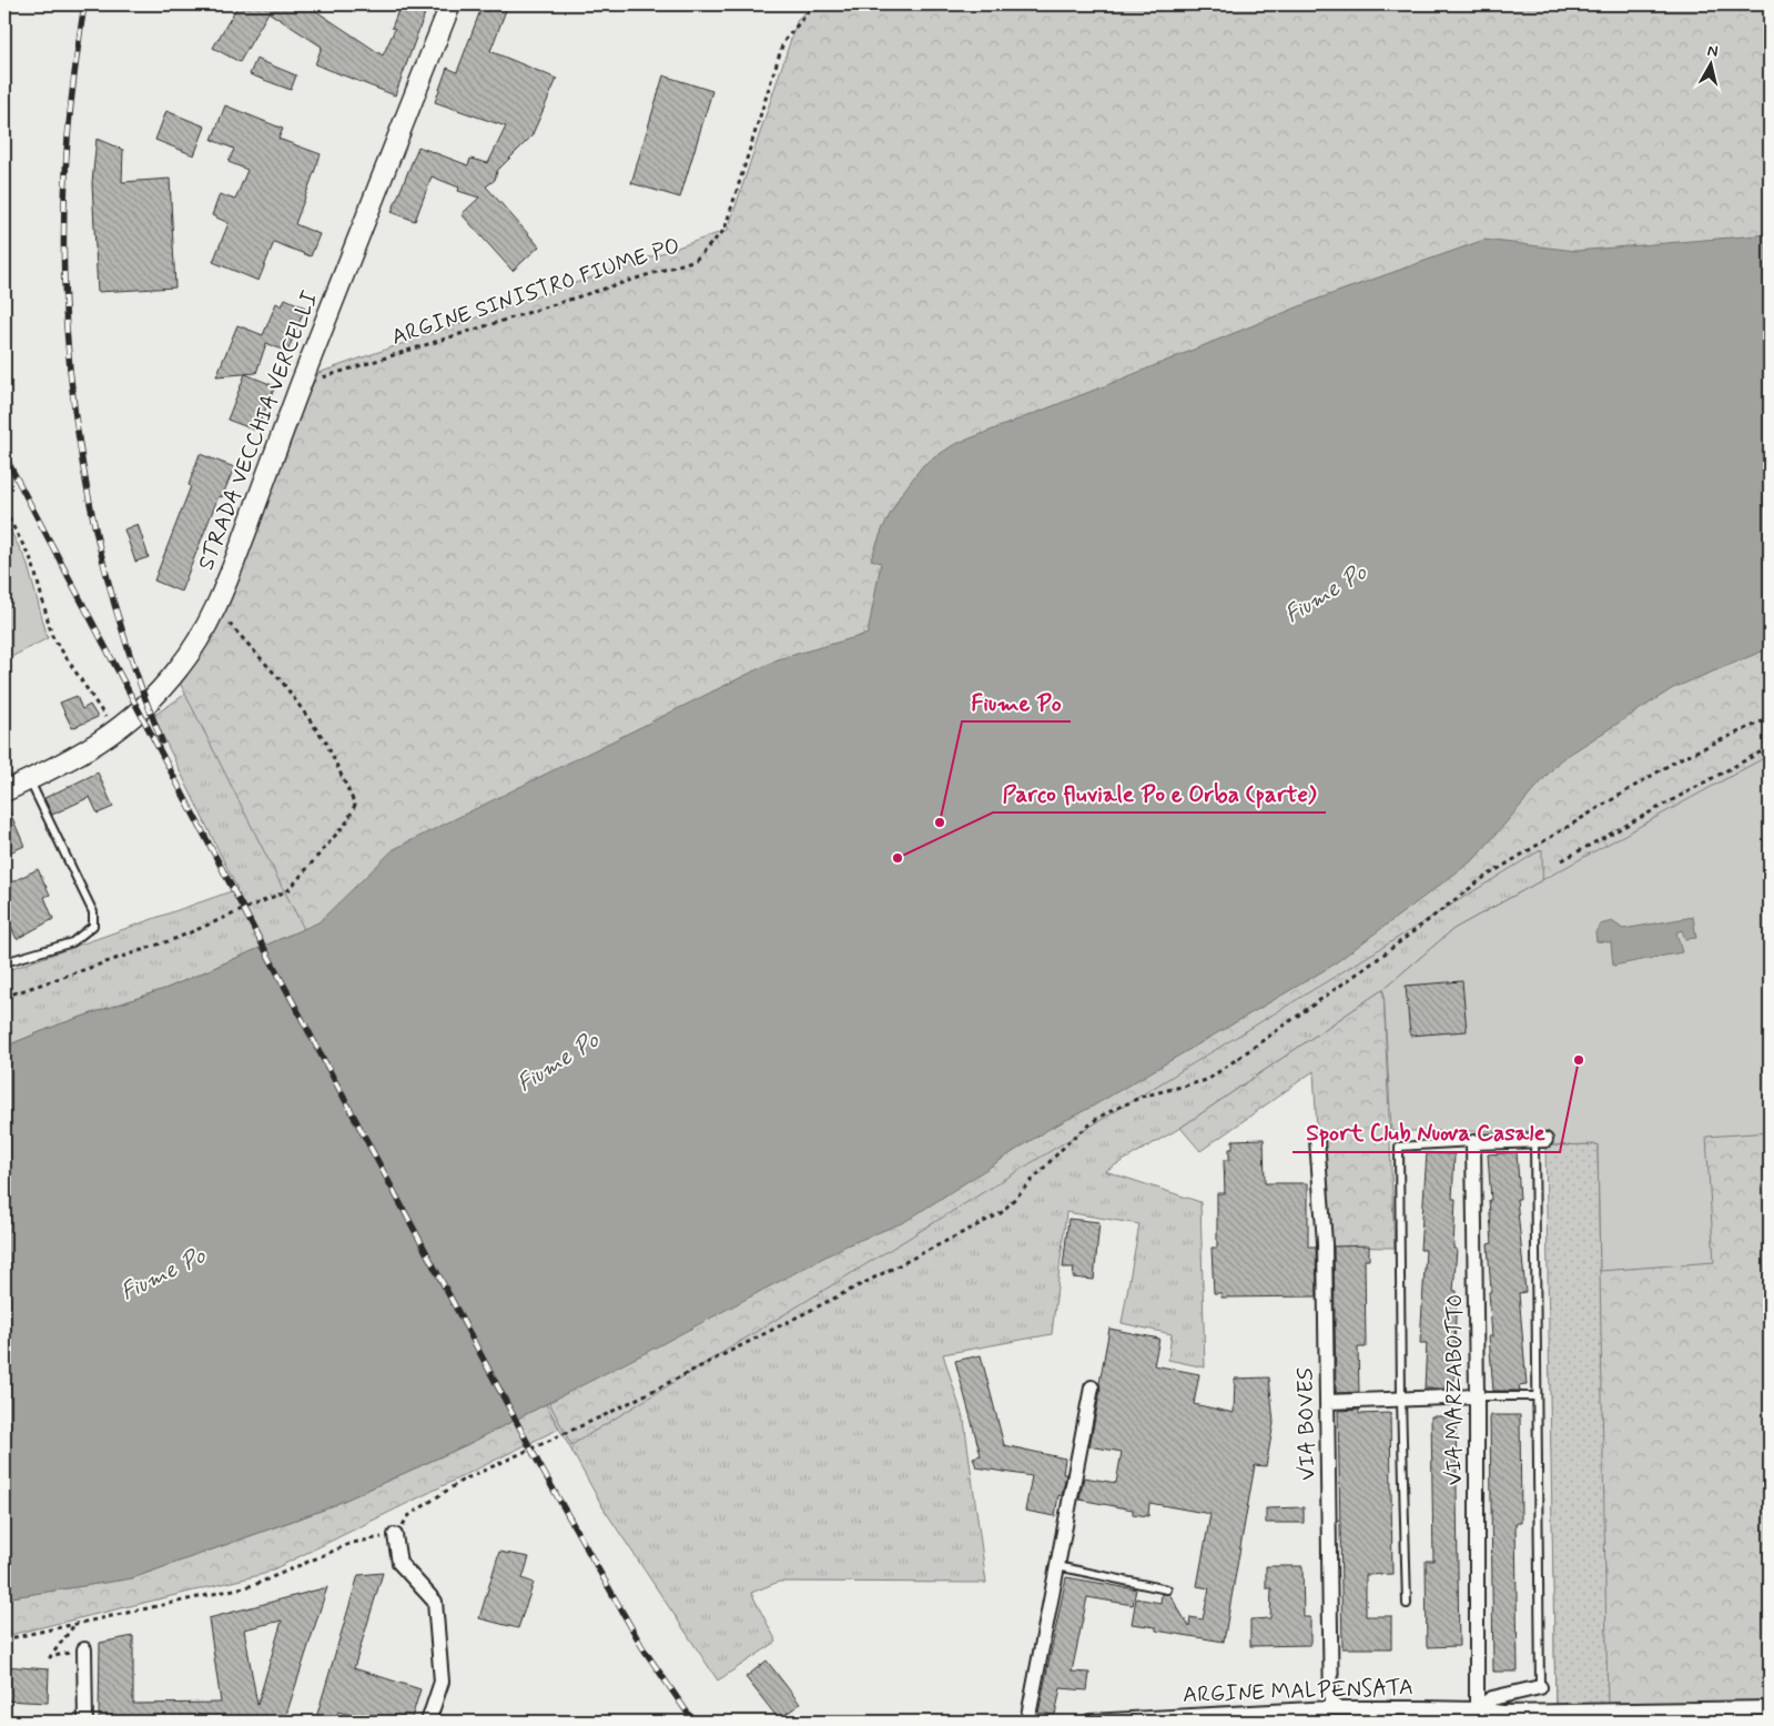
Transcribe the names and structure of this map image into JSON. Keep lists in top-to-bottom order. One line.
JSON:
{"streets":{"street":["STRADA VECCHIA VERCELLI","VIA MARZABOTTO","VIA BOVES","ARGINE MALPENSATA"],"path":["ARGINE SINISTRO FIUME PO"]},"crossings":[["ARGINE SINISTRO FIUME PO","STRADA VECCHIA VERCELLI"],["VIA MARZABOTTO","ARGINE MALPENSATA"],["VIA BOVES","ARGINE MALPENSATA"]],"water":["Fiume Po"],"places":["Fiume Po","Parco fluviale Po e Orba (parte)","Sport Club Nuova Casale"],"north":"top"}
